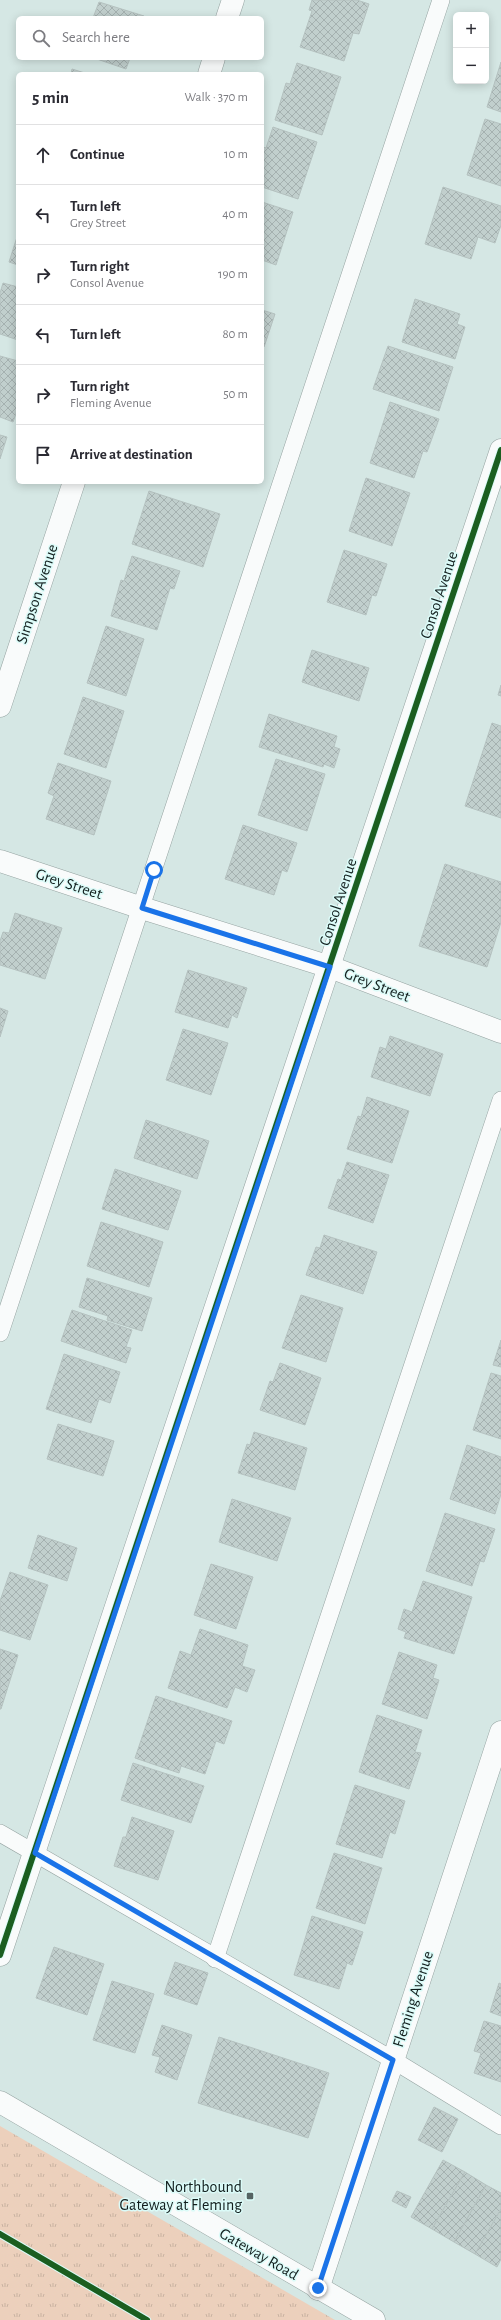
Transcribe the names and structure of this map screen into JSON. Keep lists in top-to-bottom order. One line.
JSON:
{"streets":{"street":["Simpson Avenue","Consol Avenue","Grey Street","Fleming Avenue","Gateway Road"]},"crossings":[["Consol Avenue","Grey Street"],["Fleming Avenue","Gateway Road"]],"places":{"transit":["Northbound Gateway at Fleming"]},"page":{"map_buttons":["+","−"],"search":"Search here","heading":["5 min","Walk · 370 m"],"list":[["Continue","10 m"],["Turn left","Grey Street","40 m"],["Turn right","Consol Avenue","190 m"],["Turn left","80 m"],["Turn right","Fleming Avenue","50 m"],"Arrive at destination"]}}
